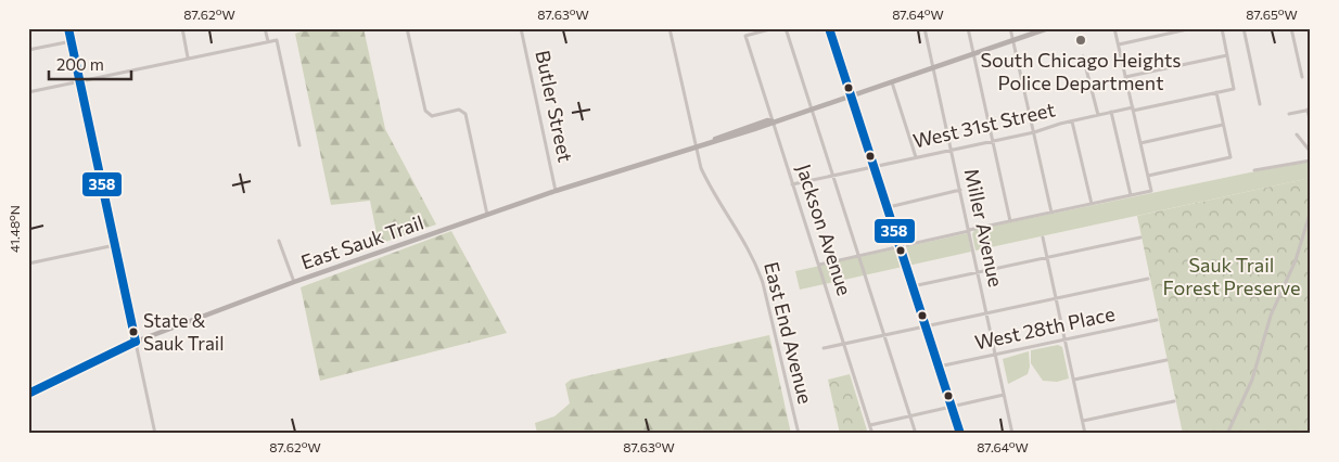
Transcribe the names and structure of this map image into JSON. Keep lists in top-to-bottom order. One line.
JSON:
{"streets":{"main road":["East Sauk Trail"],"street":["Butler Street","West 31st Street","Miller Avenue","Jackson Avenue","West 28th Place","East End Avenue"]},"crossings":[["Butler Street","East Sauk Trail"],["West 31st Street","Miller Avenue"],["West 31st Street","Jackson Avenue"],["Miller Avenue","East Sauk Trail"],["Miller Avenue","West 28th Place"],["Jackson Avenue","East Sauk Trail"],["East Sauk Trail","East End Avenue"]],"parks":["Sauk Trail Forest Preserve"],"places":["South Chicago Heights Police Department","State & Sauk Trail"],"lines":["transit line 358"],"scale_bar":"200 m","coordinates":["87.62°W","87.63°W","87.64°W","87.65°W","41.48°N"]}
